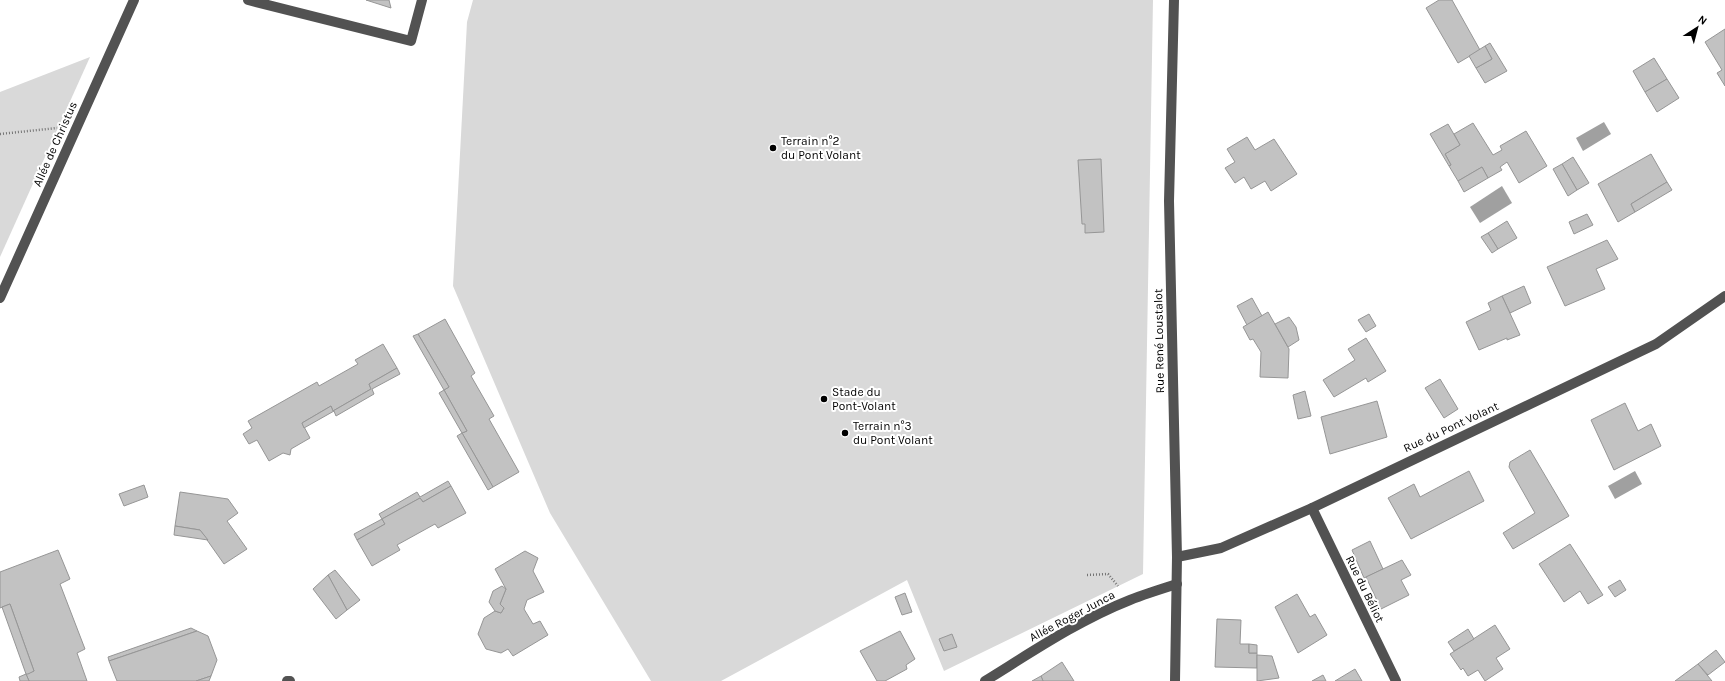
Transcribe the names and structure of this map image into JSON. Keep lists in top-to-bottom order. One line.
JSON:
{"streets":{"street":["Allée de Christus","Rue René Loustalot","Rue du Pont Volant","Rue du Béliot","Allée Roger Junca"]},"crossings":[["Rue René Loustalot","Rue du Pont Volant"],["Rue René Loustalot","Allée Roger Junca"],["Rue du Pont Volant","Rue du Béliot"]],"places":["Terrain n°2 du Pont Volant","Stade du Pont-Volant","Terrain n°3 du Pont Volant"],"north":"top right"}
